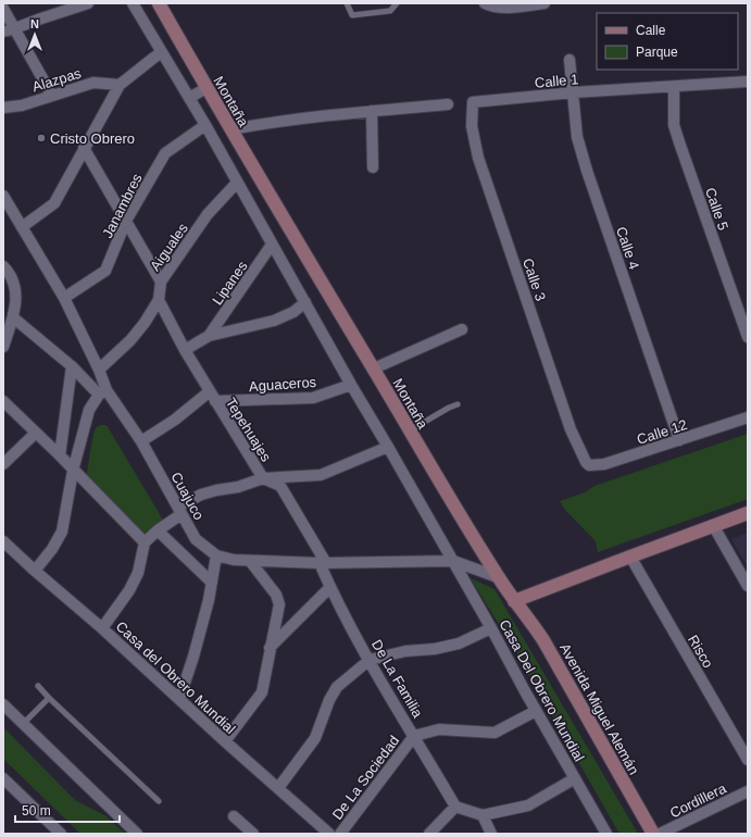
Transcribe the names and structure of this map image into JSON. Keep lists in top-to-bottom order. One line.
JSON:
{"streets":{"main road":["Montaña","Avenida Miguel Alemán"],"street":["Alazpas","Calle 1","Janambres","Calle 5","Aiguales","Calle 4","Calle 3","Lipanes","Aguaceros","Tepehuajes","Calle 12","Cuajuco","Risco","Casa del Obrero Mundial","De La Familia","Casa Del Obrero Mundial","De La Sociedad","Cordillera"]},"crossings":[["Calle 1","Calle 5"],["Calle 1","Calle 4"],["Calle 1","Calle 3"],["Montaña","Cuajuco"],["Montaña","Avenida Miguel Alemán"],["Janambres","Cuajuco"],["Aiguales","Tepehuajes"],["Aiguales","Cuajuco"],["Calle 4","Calle 12"],["Calle 3","Calle 12"],["Lipanes","Tepehuajes"],["Aguaceros","Tepehuajes"],["Tepehuajes","Cuajuco"],["Tepehuajes","De La Familia"],["Cuajuco","De La Familia"],["Cuajuco","Casa Del Obrero Mundial"],["De La Familia","De La Sociedad"],["Casa Del Obrero Mundial","De La Sociedad"]],"places":["Cristo Obrero"],"legend":["Calle","Parque"],"scale_bar":"50 m","north":"top"}
